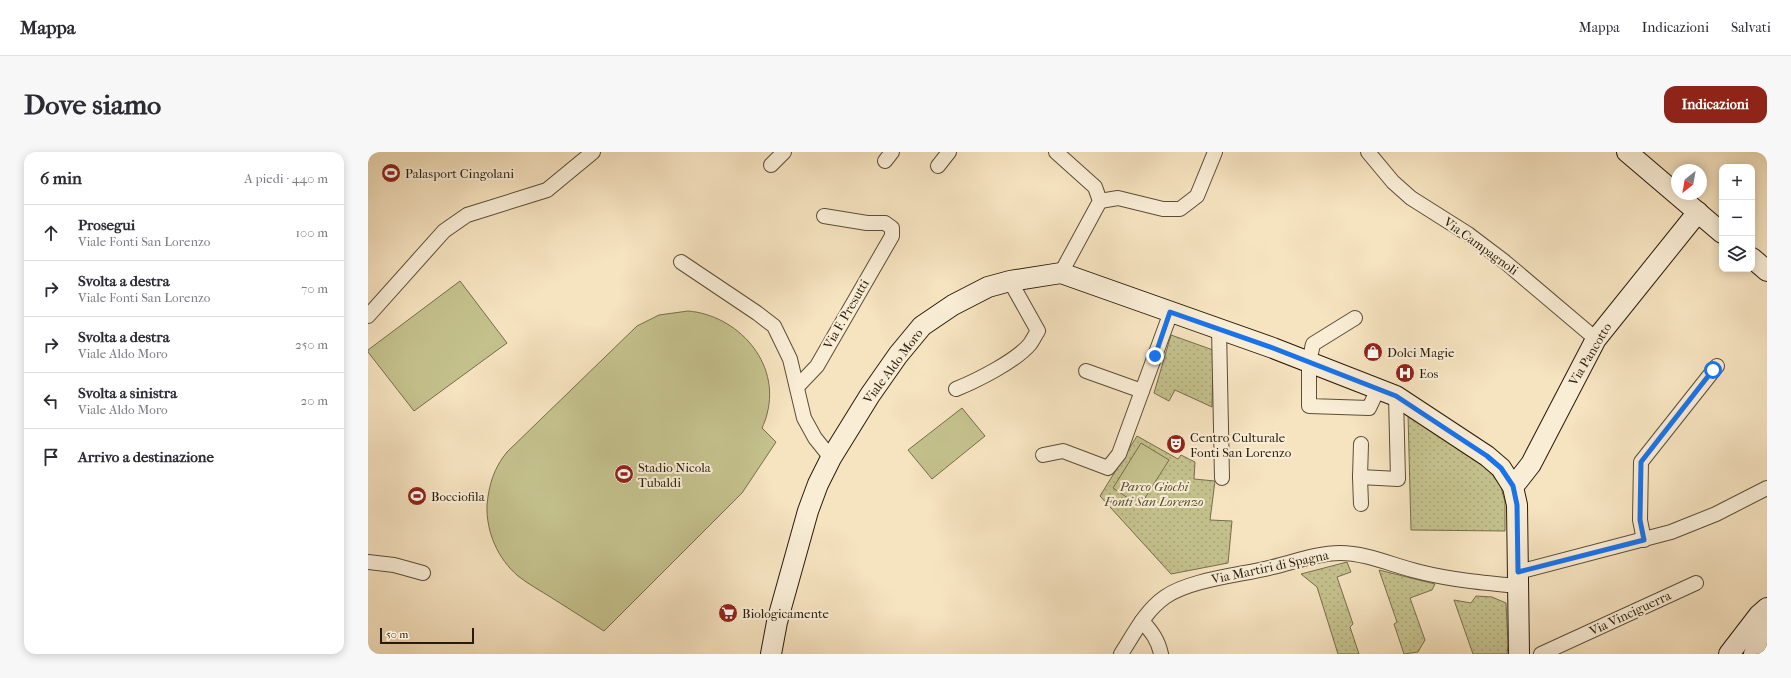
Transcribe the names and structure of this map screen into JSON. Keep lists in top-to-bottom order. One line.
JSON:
{"streets":{"street":["Via Campagnoli","Via F. Presutti","Via Pancotto","Viale Aldo Moro","Via Martiri di Spagna","Via Vinciguerra"]},"crossings":[["Via Campagnoli","Via Pancotto"],["Via Pancotto","Viale Aldo Moro"],["Viale Aldo Moro","Via Martiri di Spagna"]],"parks":["Parco Giochi Fonti San Lorenzo"],"places":{"sports":["Palasport Cingolani","Stadio Nicola Tubaldi","Bocciofila"],"shop":["Dolci Magie"],"hospital":["Eos"],"theatre":["Centro Culturale Fonti San Lorenzo"],"supermarket":["Biologicamente"]},"scale_bar":"50 m","north":"bottom left","page":{"header":"Mappa","nav":["Mappa","Indicazioni","Salvati"],"buttons":"Indicazioni","title":"Dove siamo","heading":["6 min","A piedi · 440 m"],"map_buttons":["+","−"],"list":[["Prosegui","Viale Fonti San Lorenzo","100 m"],["Svolta a destra","Viale Fonti San Lorenzo","70 m"],["Svolta a destra","Viale Aldo Moro","250 m"],["Svolta a sinistra","Viale Aldo Moro","20 m"],"Arrivo a destinazione"],"scale":"50 m"}}
